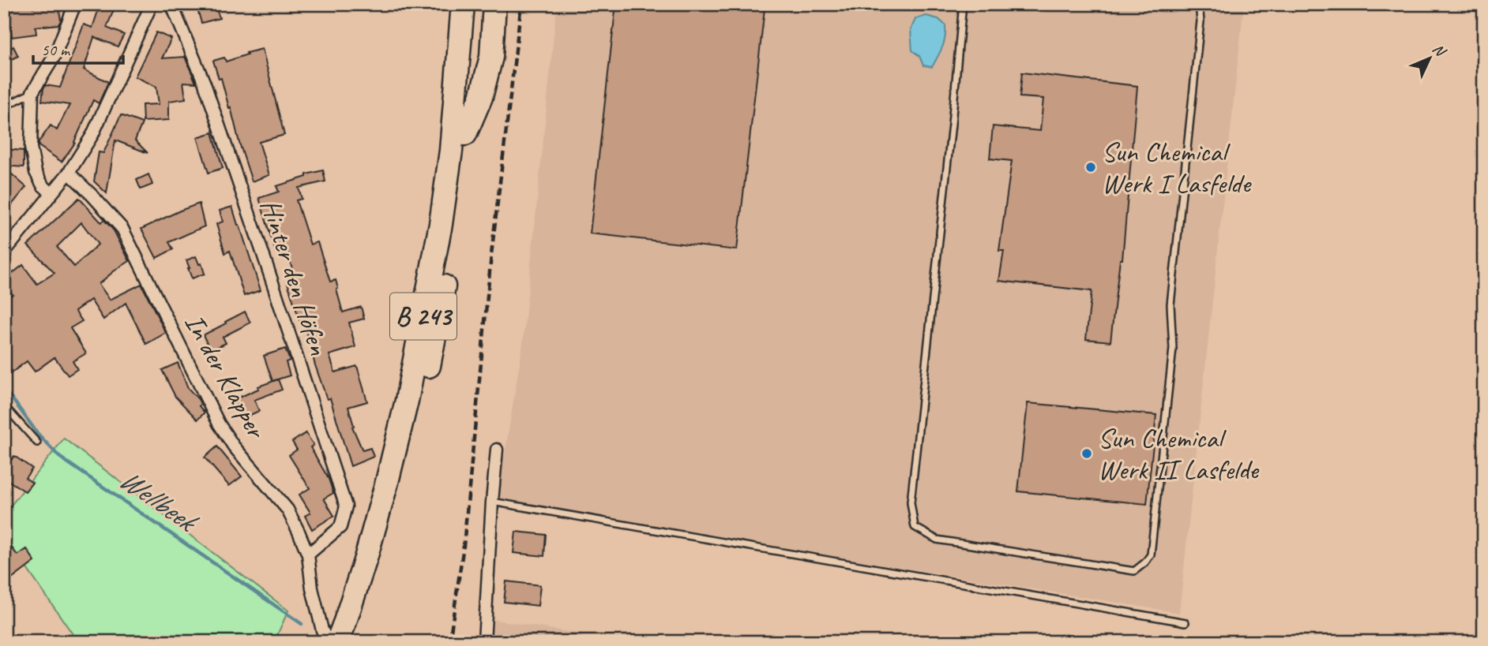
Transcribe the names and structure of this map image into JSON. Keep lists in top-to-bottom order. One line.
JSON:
{"streets":{"highway":["B 243"],"street":["Hinter den Höfen","In der Klapper"]},"crossings":[["Hinter den Höfen","In der Klapper"]],"water":["Wellbeek"],"places":["Sun Chemical Werk I Lasfelde","Sun Chemical Werk II Lasfelde"],"scale_bar":"50 m","north":"top right"}
